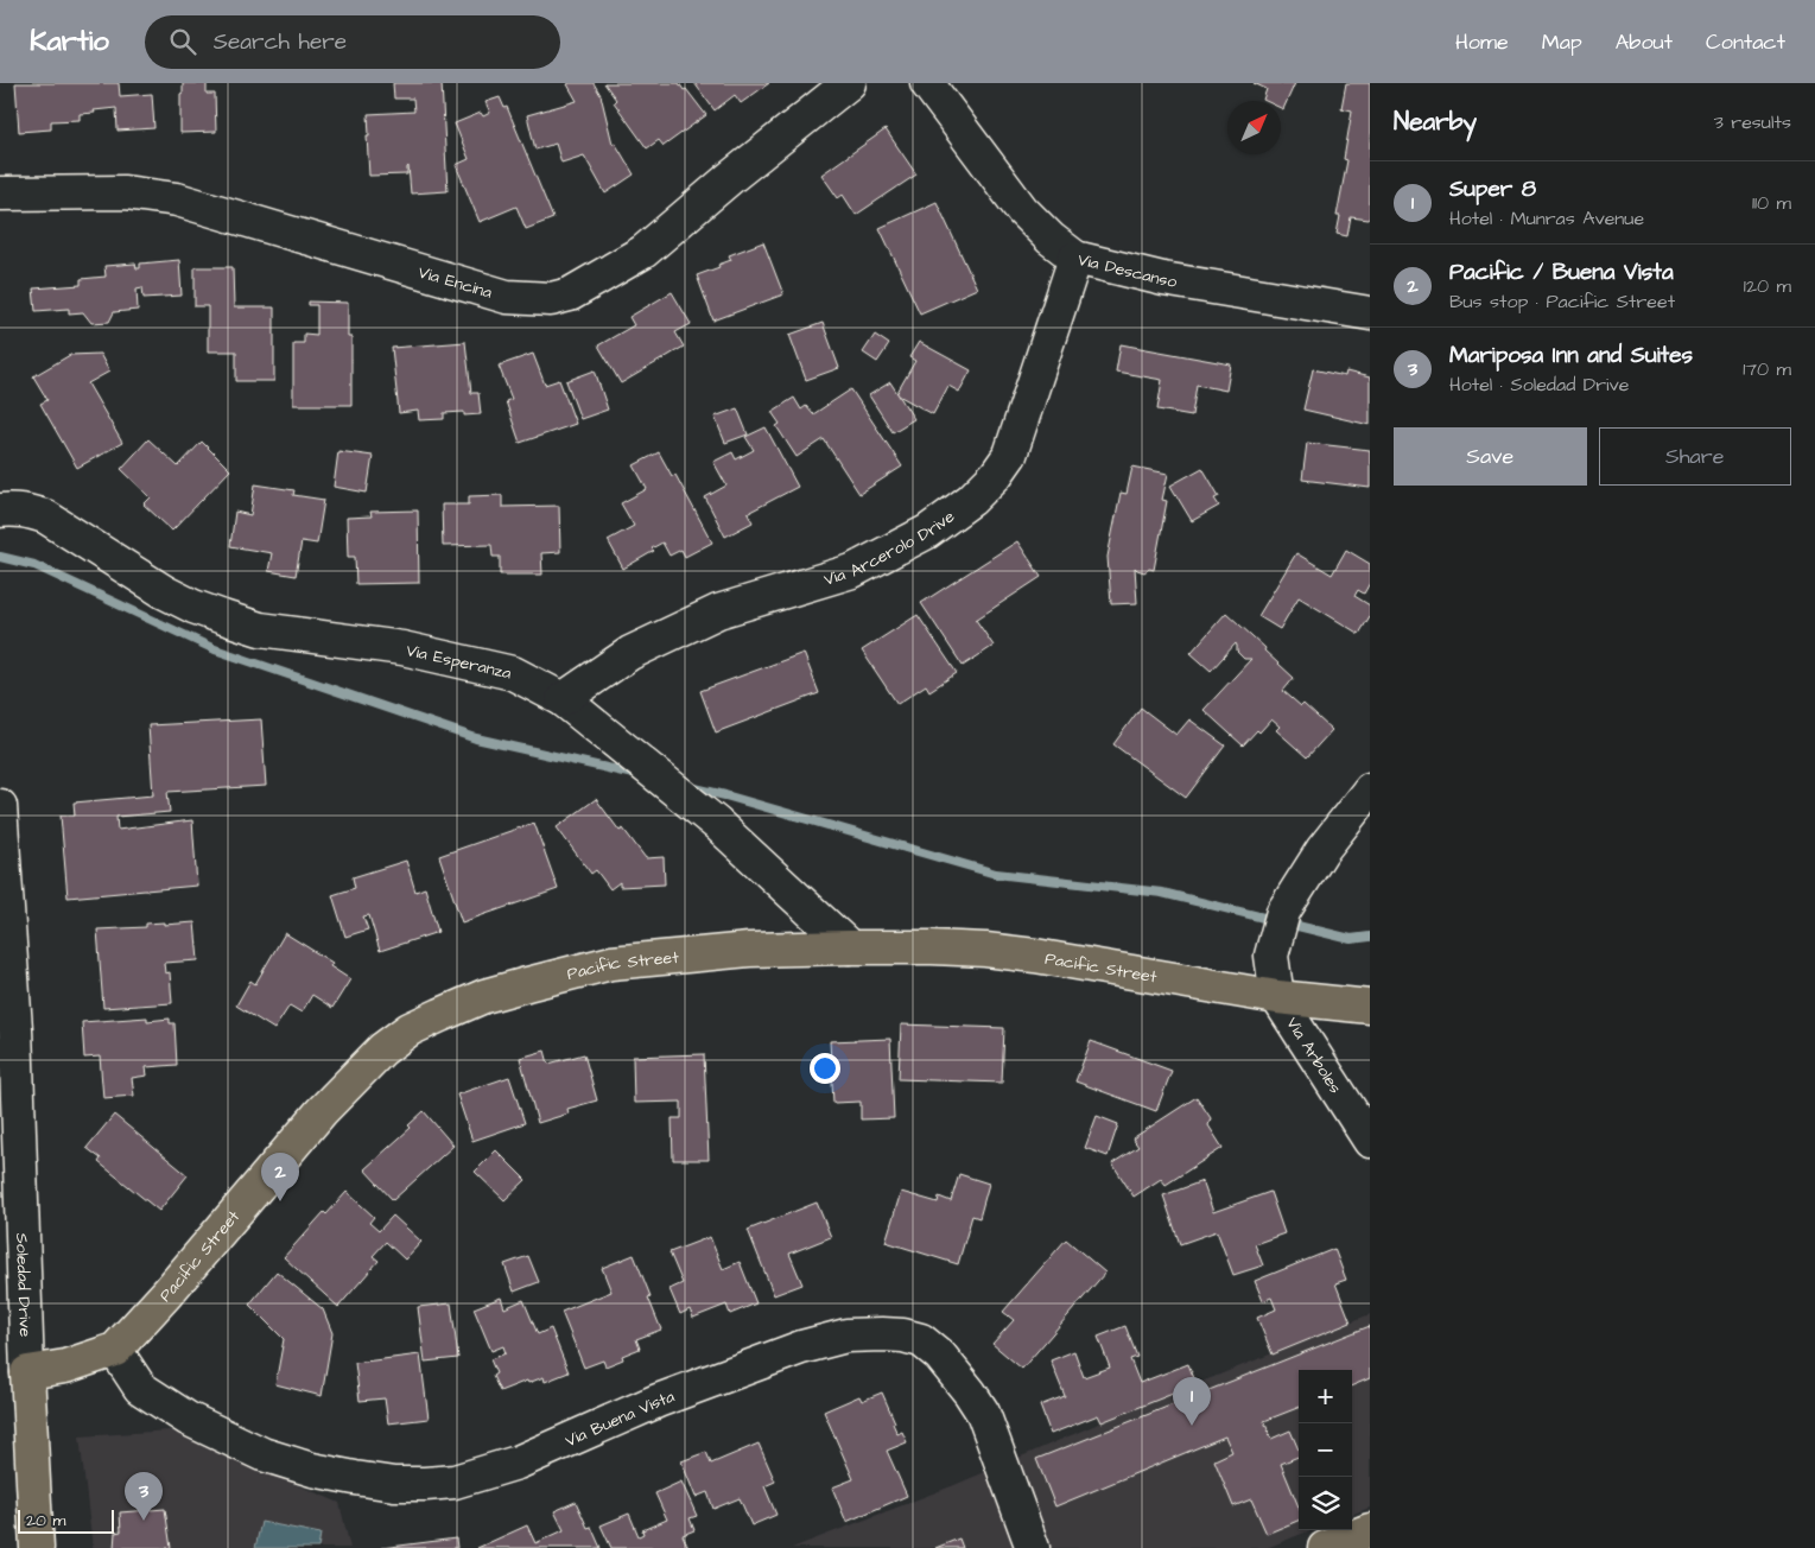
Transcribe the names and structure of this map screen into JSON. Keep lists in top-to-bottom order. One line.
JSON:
{"streets":{"main road":["Pacific Street","Soledad Drive"],"street":["Via Descanso","Via Encina","Via Arcerolo Drive","Via Esperanza","Via Arboles","Via Buena Vista"]},"crossings":[["Via Descanso","Via Arcerolo Drive"],["Via Arcerolo Drive","Via Esperanza"],["Via Esperanza","Pacific Street"],["Pacific Street","Via Arboles"],["Pacific Street","Soledad Drive"],["Pacific Street","Via Buena Vista"]],"scale_bar":"20 m","north":"top right","page":{"header":"Kartio","search":"Search here","nav":["Home","Map","About","Contact"],"heading":["Nearby","3 results"],"list":[{"mark":"1","name":"Super 8","note":"Hotel · Munras Avenue","value":"110 m"},{"mark":"2","name":"Pacific / Buena Vista","note":"Bus stop · Pacific Street","value":"120 m"},{"mark":"3","name":"Mariposa Inn and Suites","note":"Hotel · Soledad Drive","value":"170 m"}],"buttons":["Save","Share"],"pins":["2","1","3"],"map_buttons":["+","−"],"scale":"20 m"}}
